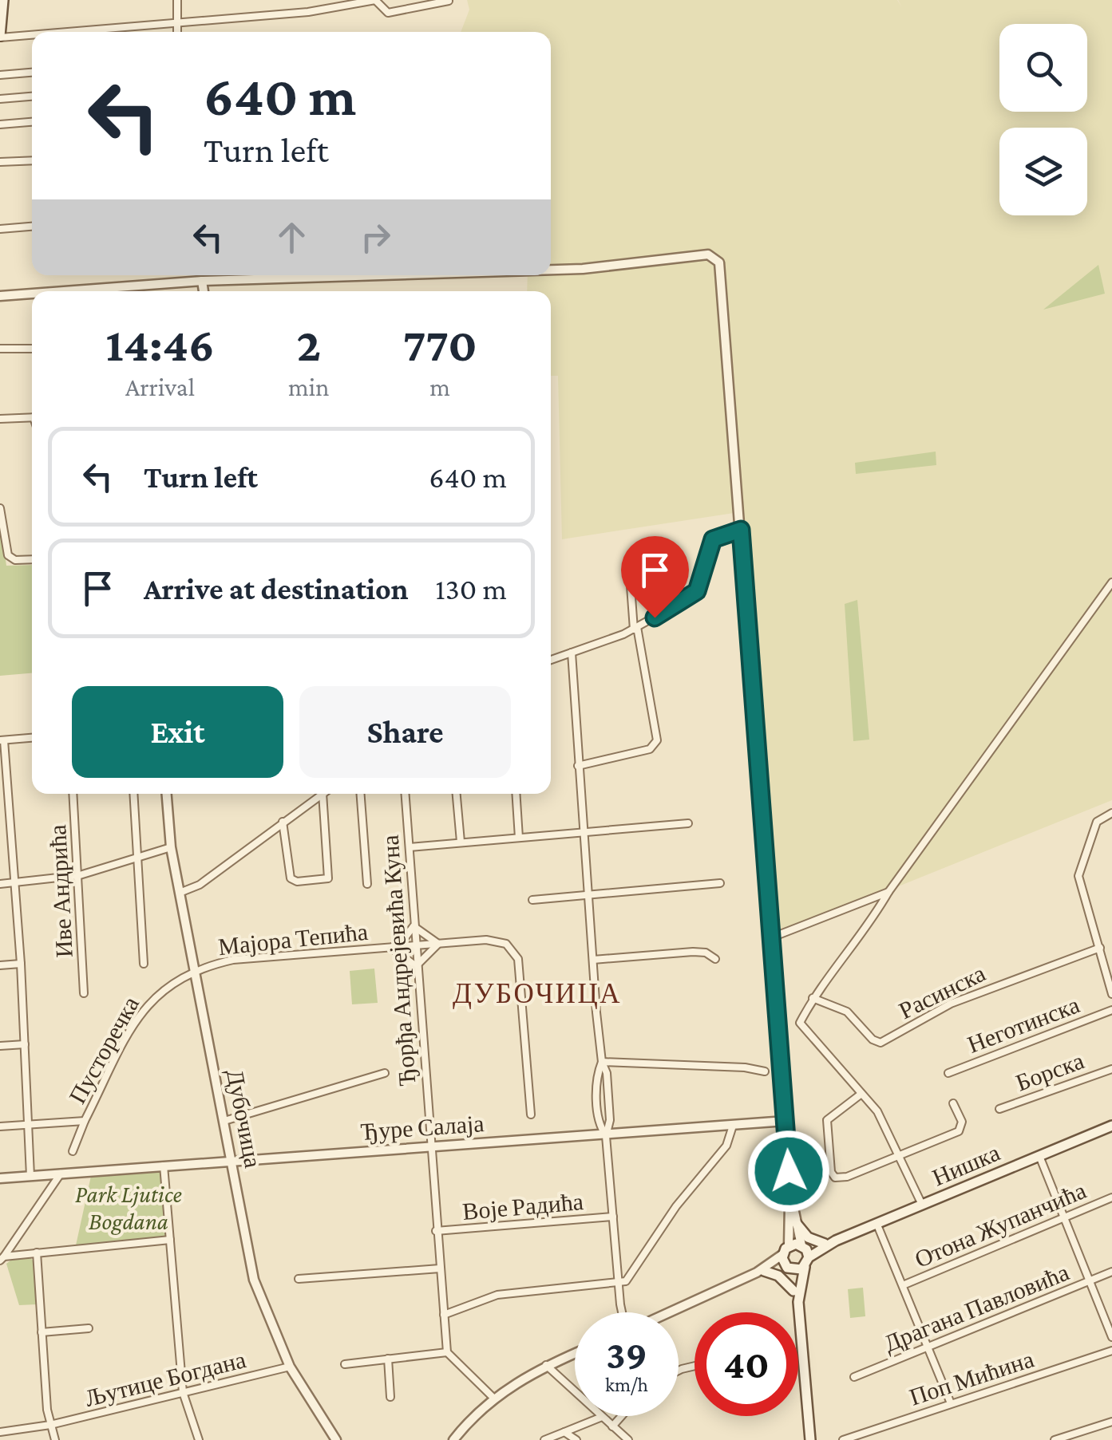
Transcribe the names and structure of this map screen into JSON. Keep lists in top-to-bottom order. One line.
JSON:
{"streets":{"main road":["Нишка"],"street":["Иве Андрића","Мајора Тепића","Ђорђа Андрејевића Куна","Расинска","Неготинска","Пусторечка","Борска","Дубочица","Ђуре Салаја","Воје Радића","Отона Жупанчића","Драгана Павловића","Поп Мићина","Љутице Богдана"]},"crossings":[["Мајора Тепића","Ђорђа Андрејевића Куна"],["Мајора Тепића","Пусторечка"],["Мајора Тепића","Дубочица"],["Ђорђа Андрејевића Куна","Ђуре Салаја"],["Ђорђа Андрејевића Куна","Воје Радића"],["Пусторечка","Дубочица"],["Дубочица","Ђуре Салаја"],["Дубочица","Љутице Богдана"]],"districts":["ДУБОЧИЦА"],"parks":["Park Ljutice Bogdana"],"page":{"turn":["640 m","Turn left"],"eta":["14:46","Arrival","2","min","770","m"],"list":[{"name":"Turn left","value":"640 m"},{"name":"Arrive at destination","value":"130 m"}],"buttons":["Exit","Share"],"speed":"39 km/h","limit":"40"}}
